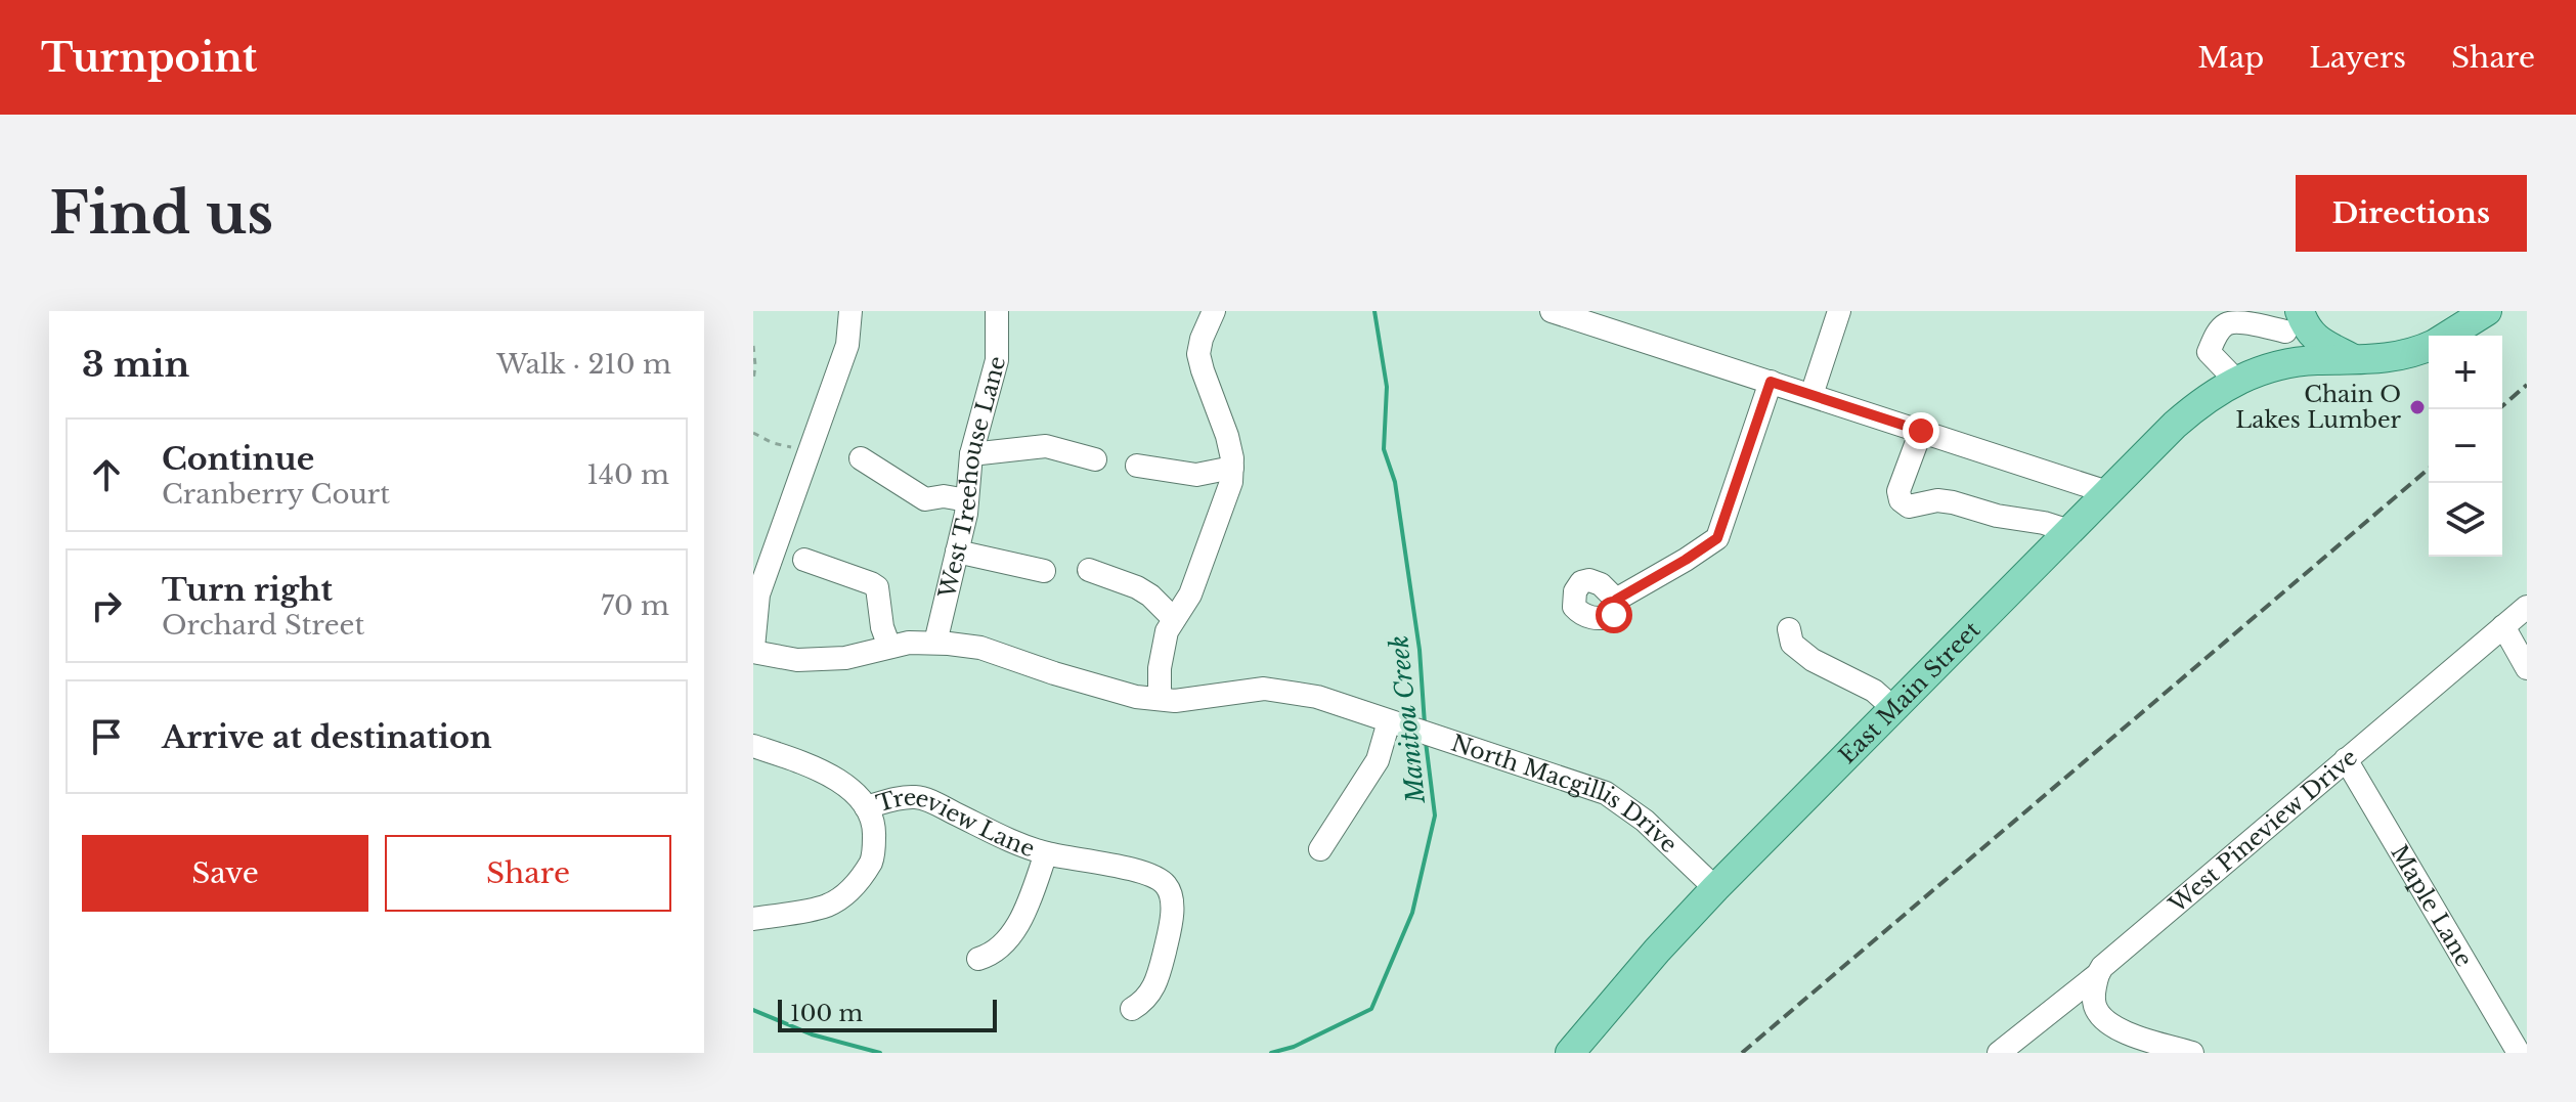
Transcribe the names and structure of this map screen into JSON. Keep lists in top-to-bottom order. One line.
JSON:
{"streets":{"main road":["East Main Street"],"street":["West Treehouse Lane","North Macgillis Drive","Treeview Lane","West Pineview Drive","Maple Lane"]},"crossings":[["West Treehouse Lane","North Macgillis Drive"],["East Main Street","North Macgillis Drive"],["West Pineview Drive","Maple Lane"]],"water":["Manitou Creek"],"places":["Chain O Lakes Lumber"],"scale_bar":"100 m","page":{"header":"Turnpoint","nav":["Map","Layers","Share"],"buttons":["Directions",["Save","Share"]],"title":"Find us","heading":["3 min","Walk · 210 m"],"map_buttons":["+","−"],"list":[["Continue","Cranberry Court","140 m"],["Turn right","Orchard Street","70 m"],"Arrive at destination"],"scale":"100 m"}}
